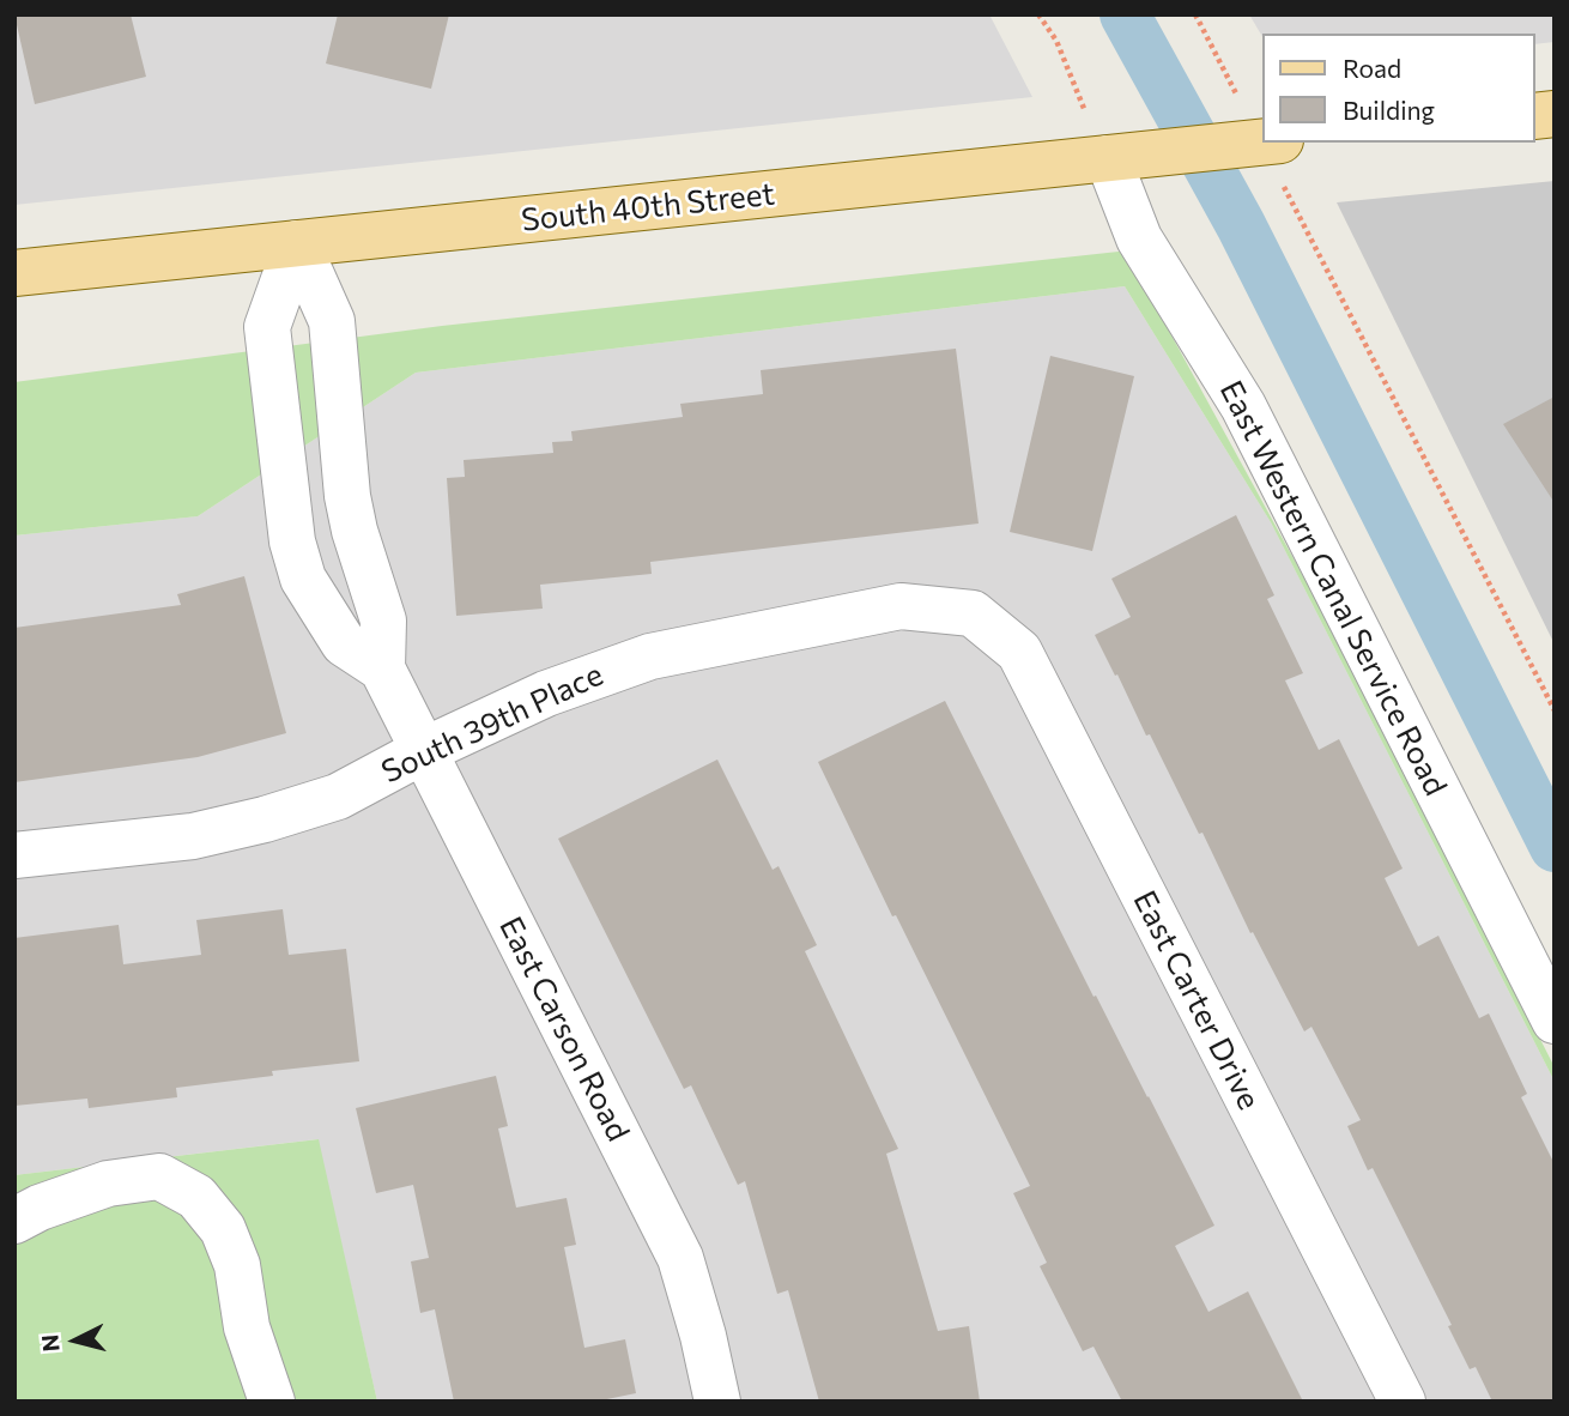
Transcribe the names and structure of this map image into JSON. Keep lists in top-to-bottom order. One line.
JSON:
{"streets":{"main road":["South 40th Street"],"street":["East Western Canal Service Road","South 39th Place","East Carter Drive","East Carson Road"]},"crossings":[["South 40th Street","East Western Canal Service Road"],["South 40th Street","East Carson Road"],["South 39th Place","East Carter Drive"],["South 39th Place","East Carson Road"]],"legend":["Road","Building"],"north":"left"}
